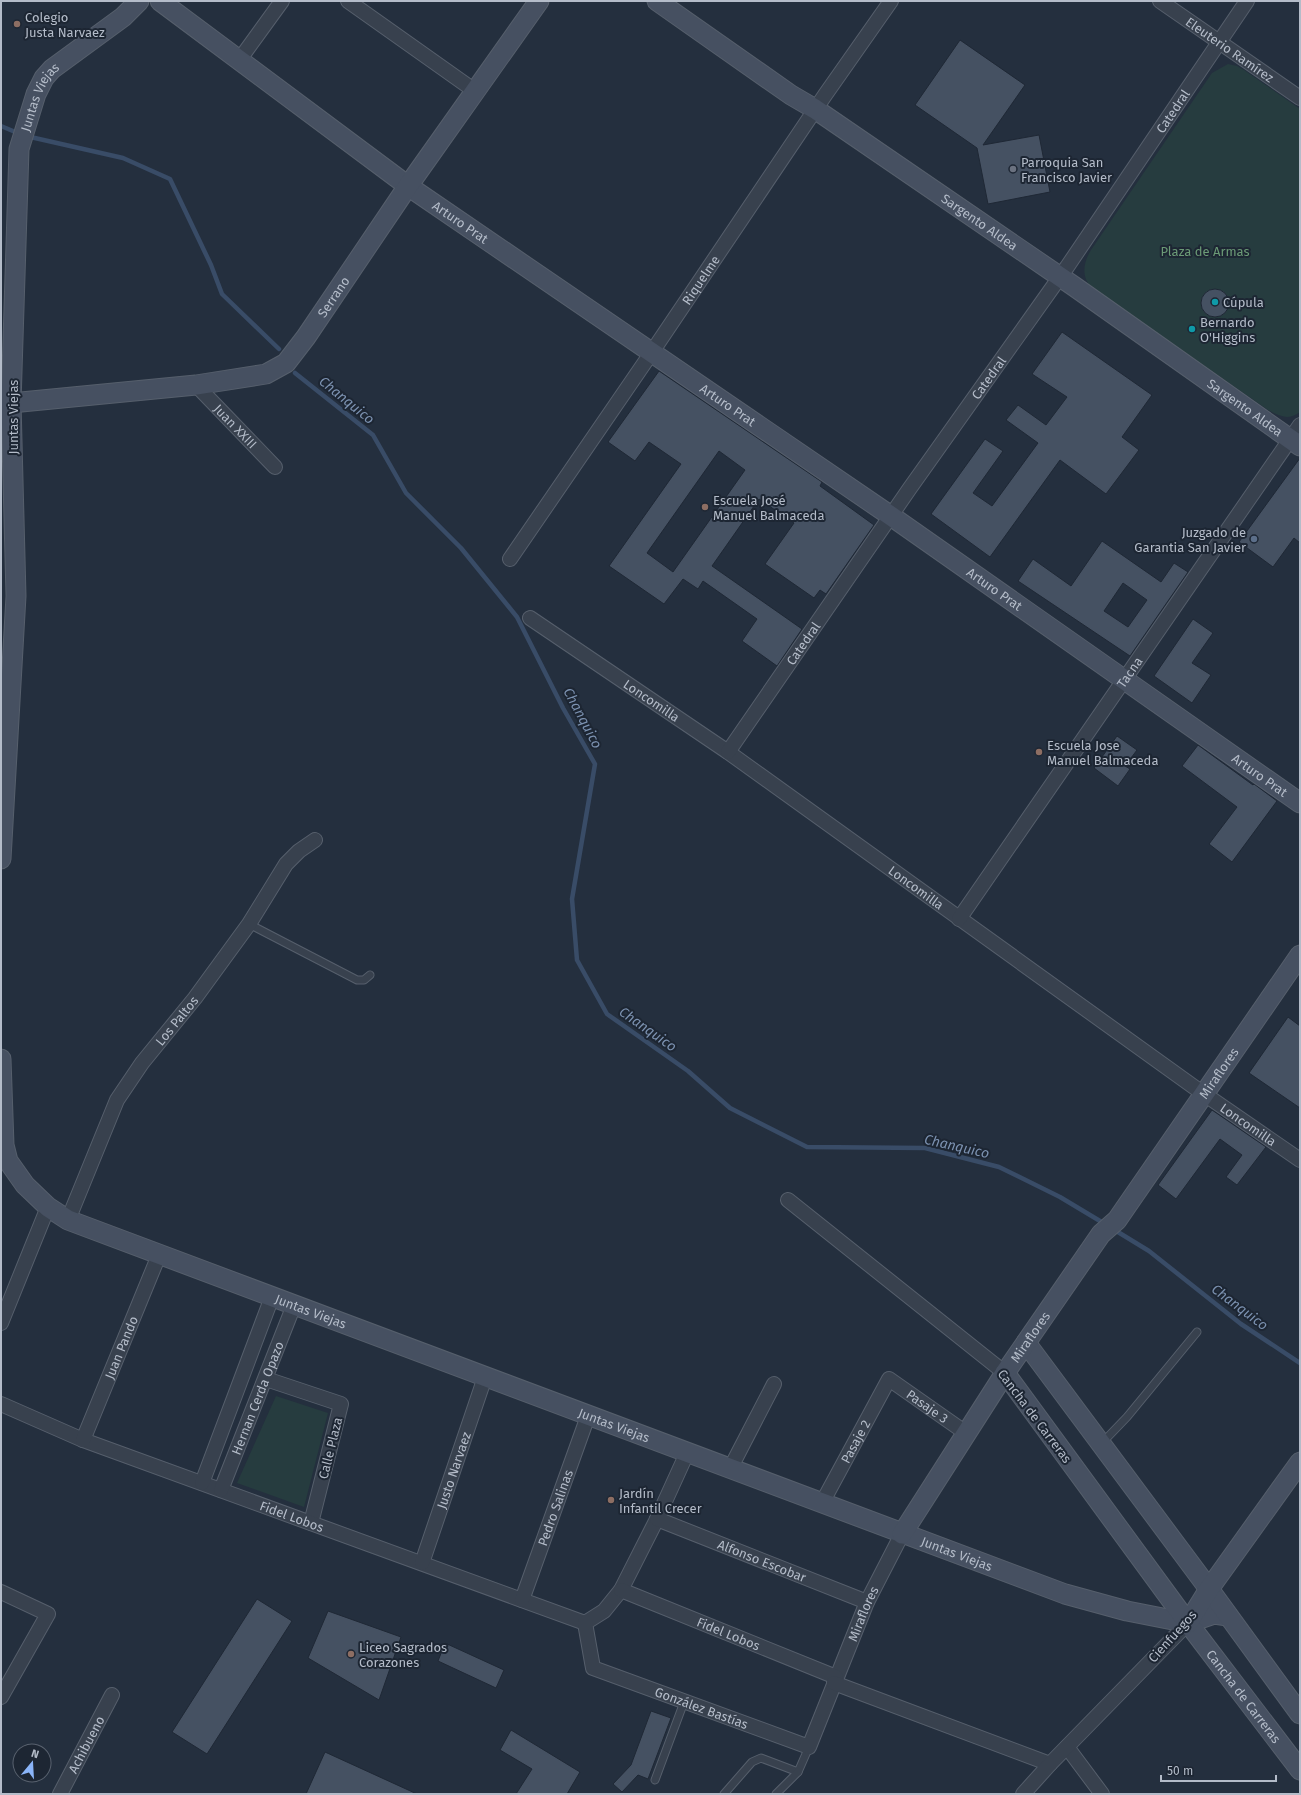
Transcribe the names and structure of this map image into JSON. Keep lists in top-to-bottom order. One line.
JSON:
{"streets":{"street":["Eleuterio Ramírez","Juntas Viejas","Catedral","Arturo Prat","Sargento Aldea","Riquelme","Serrano","Juan XXIII","Tacna","Loncomilla","Los Paltos","Miraflores","Juan Pando","Hernan Cerda Opazo","Pasaje 3","Cancha de Carreras","Pasaje 2","Calle Plaza","Justo Narvaez","Pedro Salinas","Fidel Lobos","Alfonso Escobar","Cienfuegos","González Bastías","Achibueno"]},"crossings":[["Eleuterio Ramírez","Catedral"],["Juntas Viejas","Serrano"],["Juntas Viejas","Los Paltos"],["Juntas Viejas","Miraflores"],["Juntas Viejas","Juan Pando"],["Juntas Viejas","Hernan Cerda Opazo"],["Juntas Viejas","Cancha de Carreras"],["Juntas Viejas","Pasaje 2"],["Juntas Viejas","Justo Narvaez"],["Juntas Viejas","Pedro Salinas"],["Juntas Viejas","Cienfuegos"],["Catedral","Arturo Prat"],["Catedral","Sargento Aldea"],["Catedral","Loncomilla"],["Arturo Prat","Riquelme"],["Arturo Prat","Serrano"],["Arturo Prat","Tacna"],["Sargento Aldea","Riquelme"],["Sargento Aldea","Tacna"],["Serrano","Juan XXIII"],["Tacna","Loncomilla"],["Loncomilla","Miraflores"],["Miraflores","Pasaje 3"],["Miraflores","Cancha de Carreras"],["Miraflores","Fidel Lobos"],["Miraflores","Alfonso Escobar"],["Miraflores","González Bastías"],["Juan Pando","Fidel Lobos"],["Hernan Cerda Opazo","Calle Plaza"],["Hernan Cerda Opazo","Fidel Lobos"],["Pasaje 3","Pasaje 2"],["Cancha de Carreras","Cienfuegos"],["Calle Plaza","Fidel Lobos"],["Justo Narvaez","Fidel Lobos"],["Pedro Salinas","Fidel Lobos"],["Fidel Lobos","Cienfuegos"],["Fidel Lobos","González Bastías"]],"water":["Chanquico"],"parks":["Plaza de Armas"],"places":["Colegio Justa Narvaez","Parroquia San Francisco Javier","Cúpula","Bernardo O'Higgins","Escuela José Manuel Balmaceda","Juzgado de Garantia San Javier","Escuela Jose Manuel Balmaceda","Jardín Infantil Crecer","Liceo Sagrados Corazones"],"scale_bar":"50 m","north":"top"}
